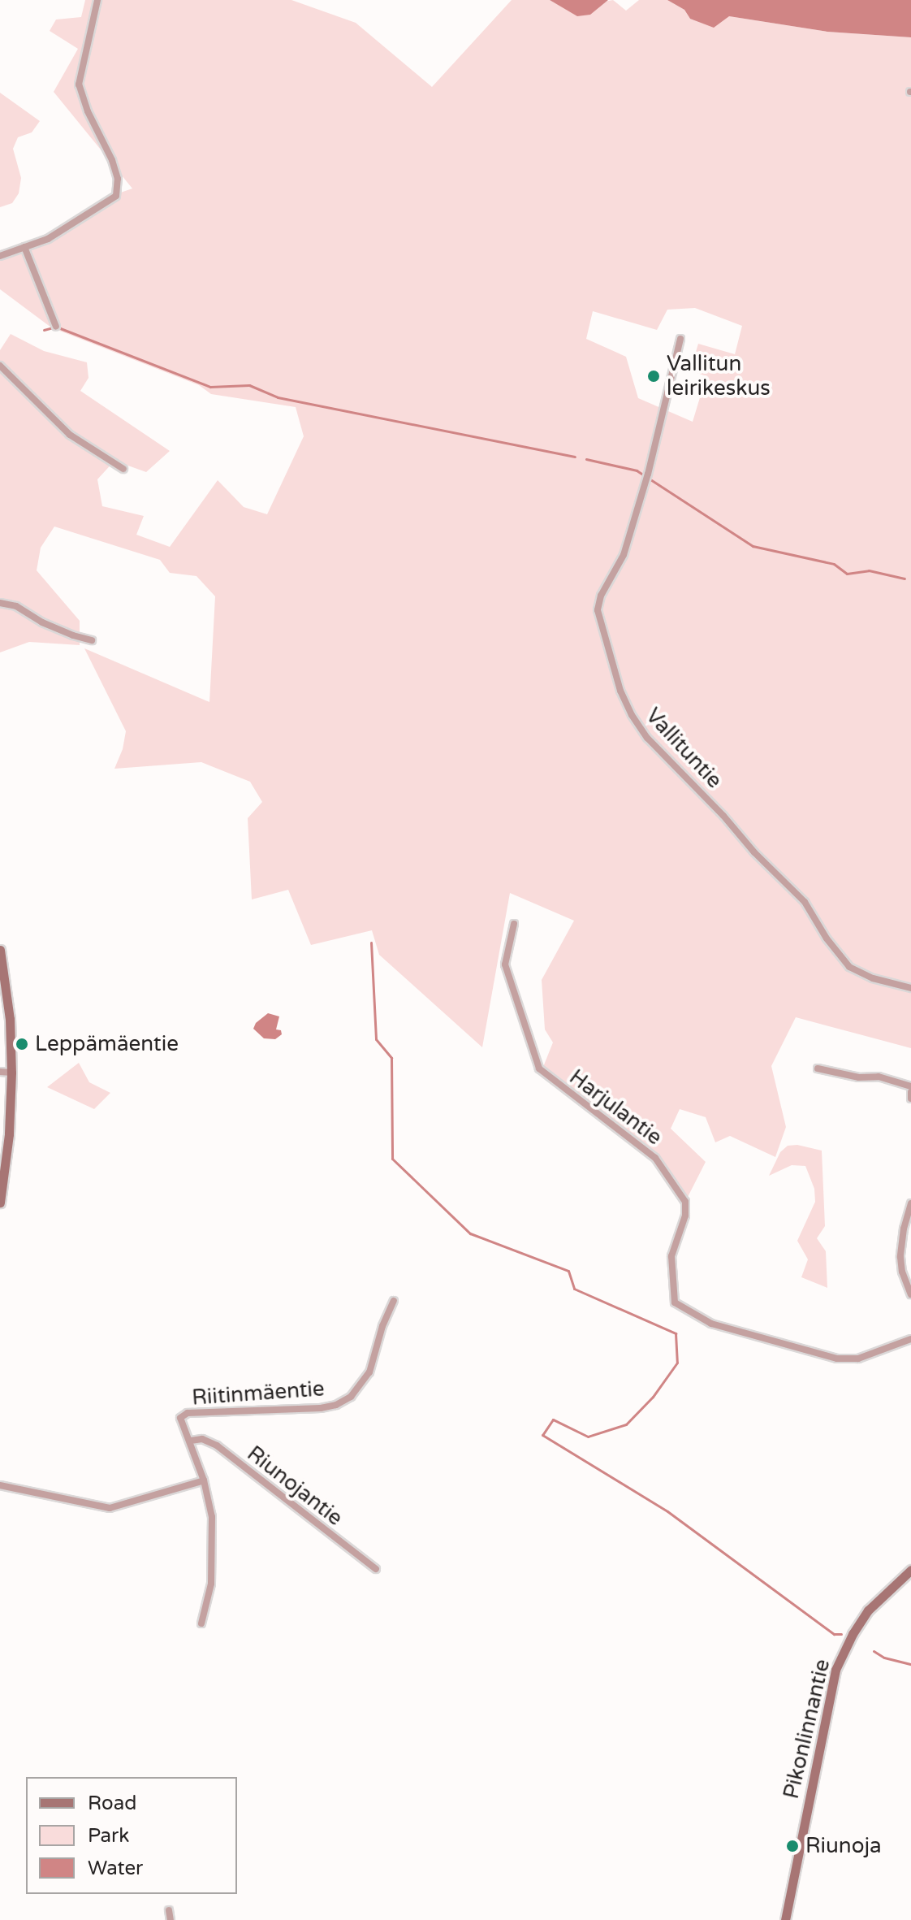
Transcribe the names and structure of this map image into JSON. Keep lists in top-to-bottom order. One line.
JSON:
{"streets":{"street":["Vallituntie","Harjulantie","Riitinmäentie","Riunojantie","Pikonlinnantie"]},"crossings":[["Riitinmäentie","Riunojantie"]],"places":["Vallitun leirikeskus","Leppämäentie","Riunoja"],"legend":["Road","Park","Water"]}
